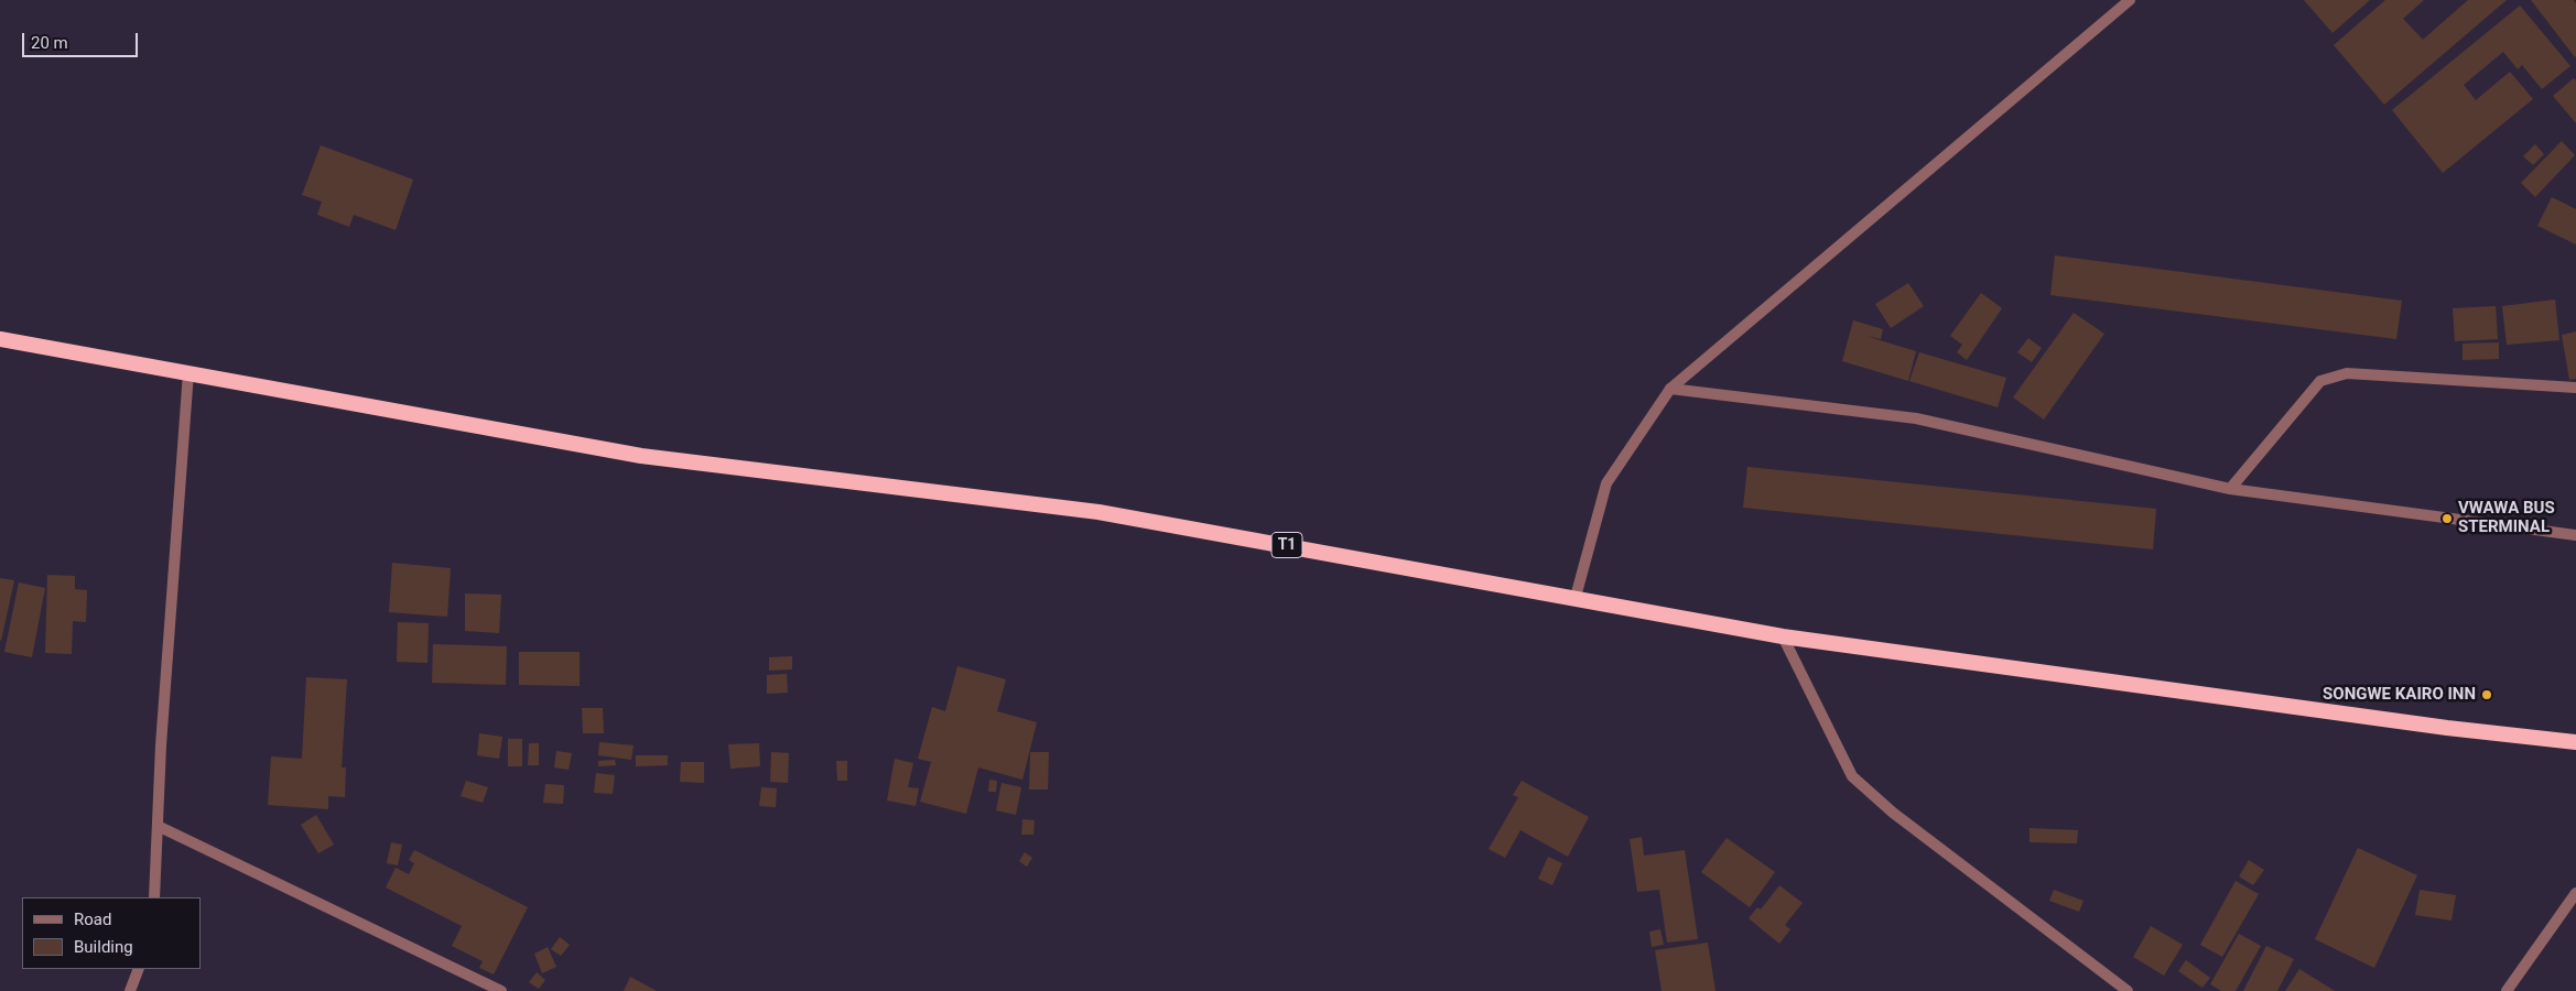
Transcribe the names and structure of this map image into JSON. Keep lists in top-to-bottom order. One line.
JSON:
{"streets":{"highway":["T1"]},"places":["VWAWA BUS STERMINAL","SONGWE KAIRO INN"],"legend":["Road","Building"],"scale_bar":"20 m"}
